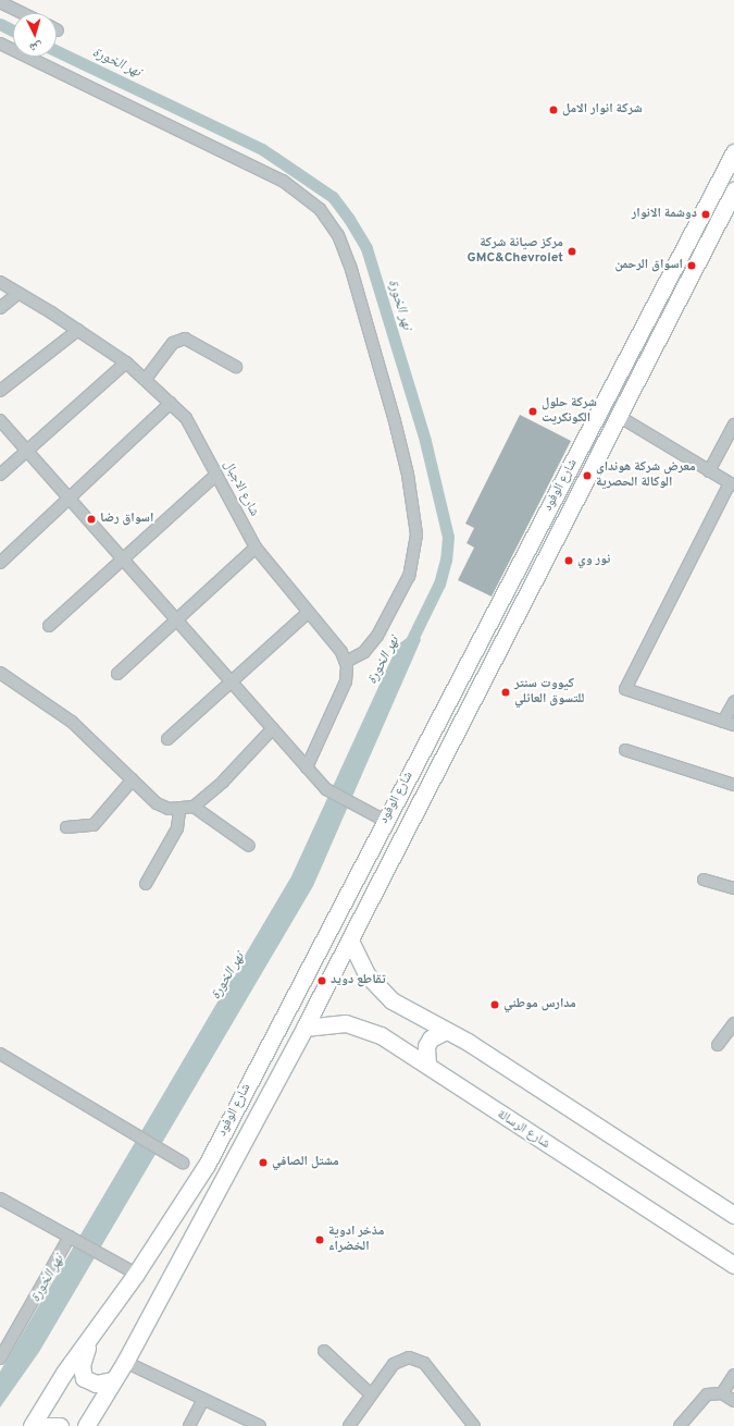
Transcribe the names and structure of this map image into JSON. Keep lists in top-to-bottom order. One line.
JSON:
{"streets":{"main road":["شارع الوفود","شارع الرسالة"],"street":["شارع الاجبال"]},"crossings":[["شارع الوفود","شارع الرسالة"]],"water":["نهر الخورة"],"places":["شركة انوار الامل","دوشمة الانوار","مركز صيانة شركة GMC&Chevrolet","اسواق الرحمن","شركة حلول الكونكريت","معرض شركة هونداي الوكالة الحصرية","اسواق رضا","نور وي","كيووت سنتر للتسوق العائلي","تقاطع دويد","مدارس موطني","مشتل الصافي","مذخر ادوية الخضراء"],"north":"bottom"}
